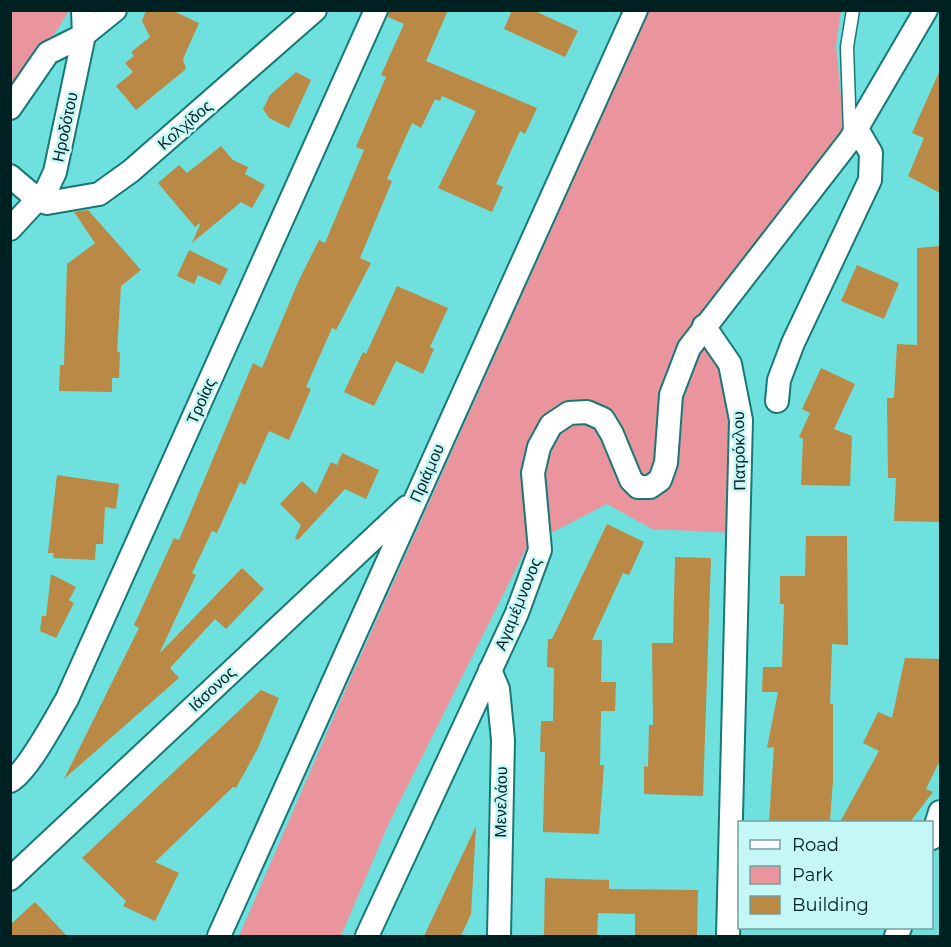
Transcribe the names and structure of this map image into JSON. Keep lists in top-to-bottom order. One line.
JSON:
{"streets":{"street":["Κολχίδος","Ηροδότου","Τροίας","Πατρόκλου","Πριάμου","Αγαμέμνονος","Ιάσονος","Μενελάου"]},"crossings":[["Κολχίδος","Ηροδότου"],["Πατρόκλου","Αγαμέμνονος"],["Πριάμου","Ιάσονος"],["Αγαμέμνονος","Μενελάου"]],"legend":["Road","Park","Building"]}
